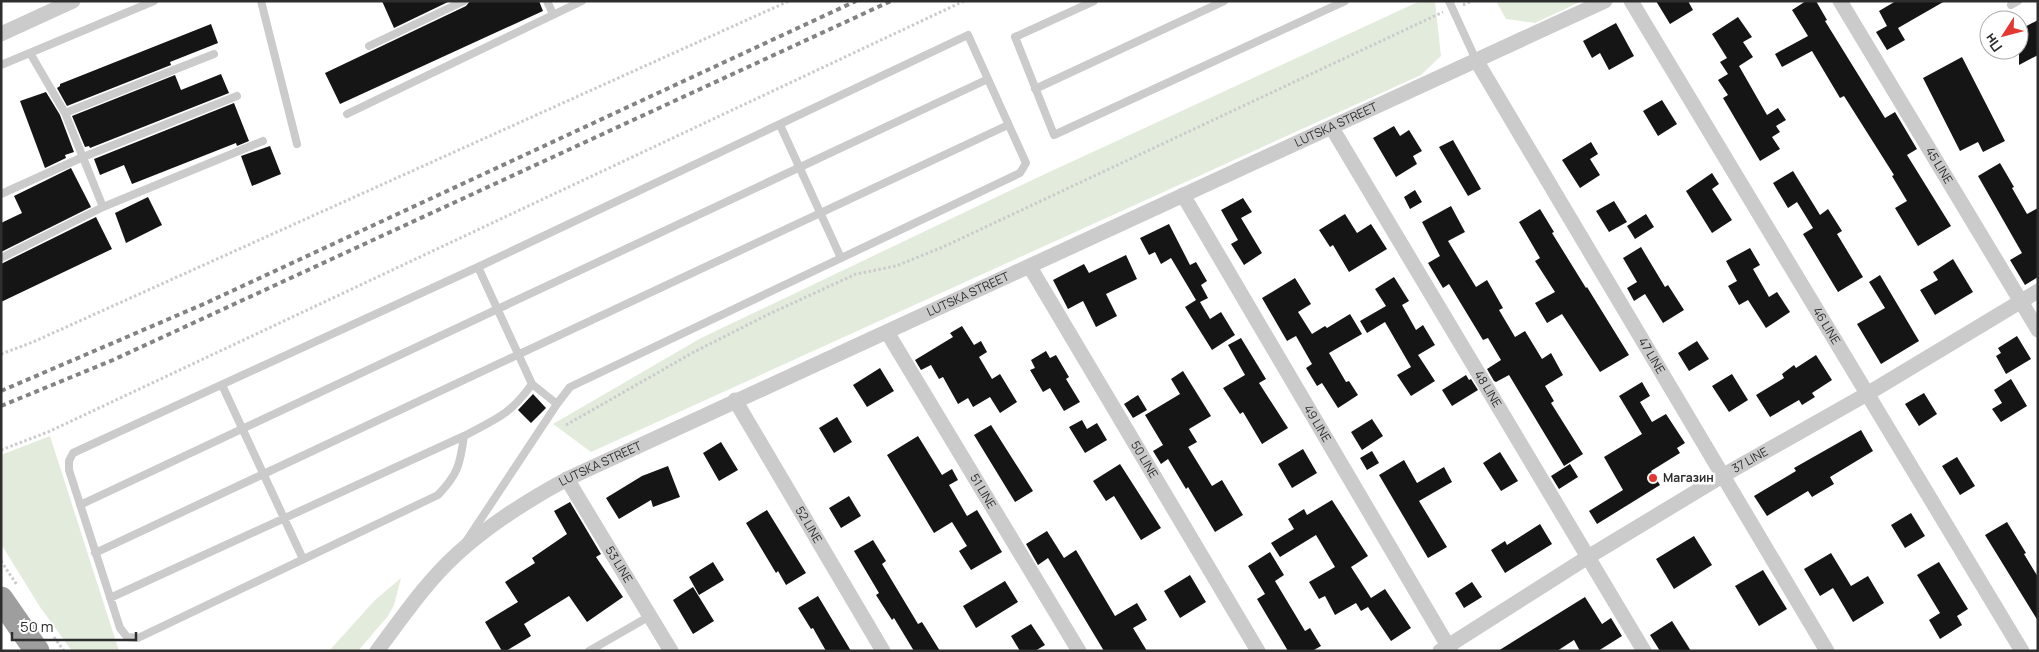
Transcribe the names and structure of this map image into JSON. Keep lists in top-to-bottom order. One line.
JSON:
{"streets":{"street":["LUTSKA STREET","45 LINE","46 LINE","47 LINE","48 LINE","49 LINE","50 LINE","37 LINE","51 LINE","52 LINE","53 LINE"]},"crossings":[["LUTSKA STREET","47 LINE"],["LUTSKA STREET","48 LINE"],["LUTSKA STREET","49 LINE"],["LUTSKA STREET","50 LINE"],["LUTSKA STREET","51 LINE"],["LUTSKA STREET","52 LINE"],["LUTSKA STREET","53 LINE"],["45 LINE","37 LINE"],["46 LINE","37 LINE"],["47 LINE","37 LINE"],["48 LINE","37 LINE"],["49 LINE","37 LINE"]],"places":["Магазин"],"scale_bar":"50 m","north":"bottom left"}
